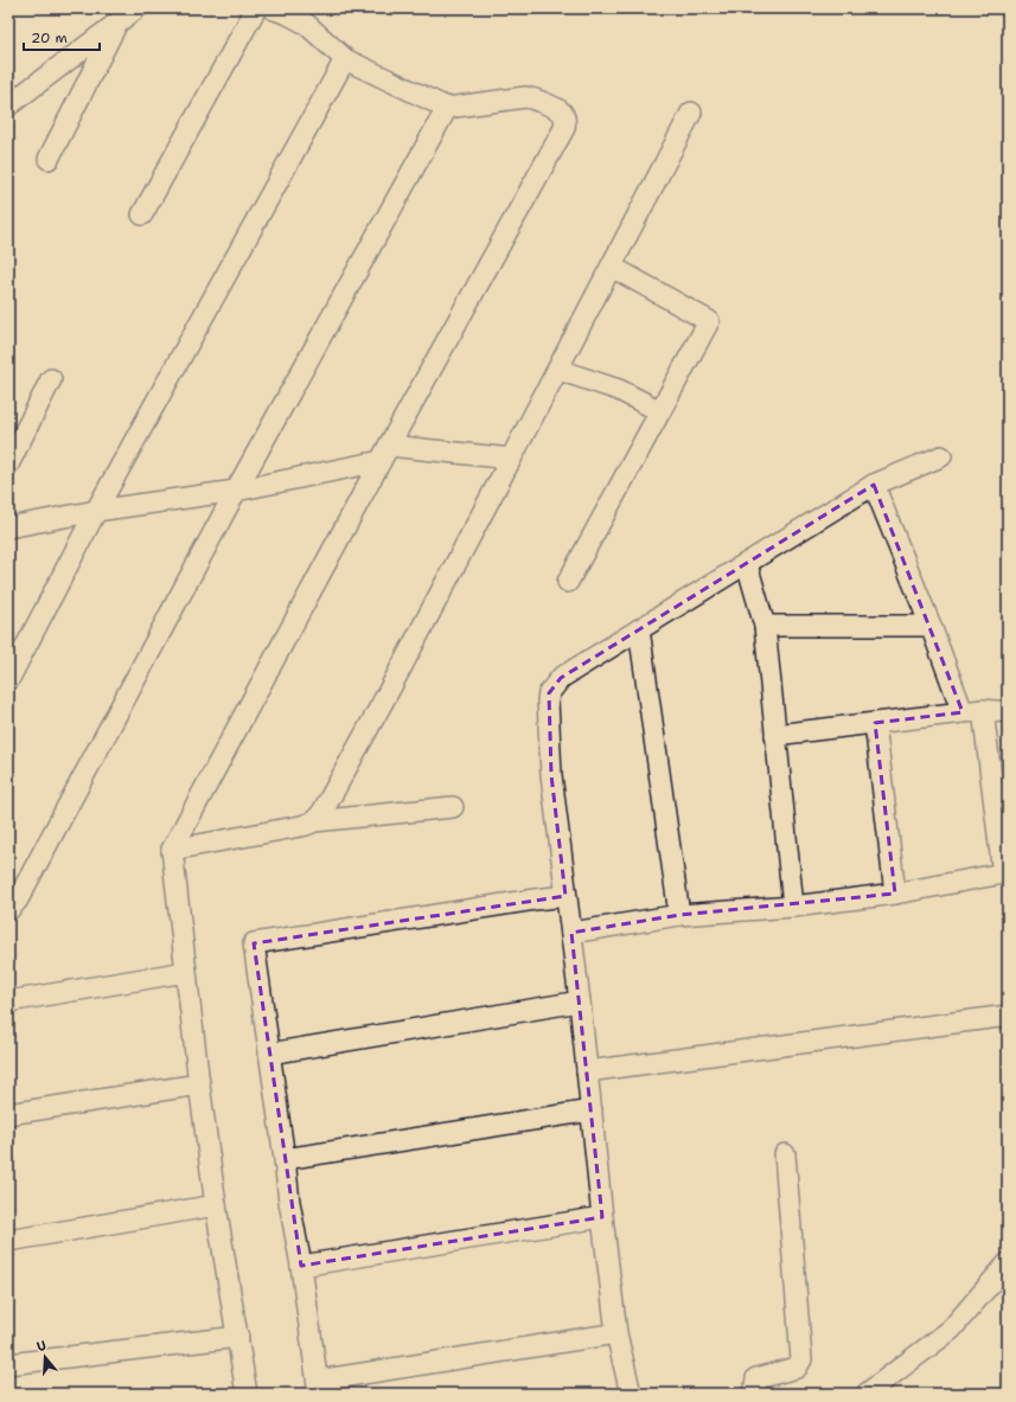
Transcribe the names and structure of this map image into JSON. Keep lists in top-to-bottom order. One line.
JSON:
{"scale_bar":"20 m","north":"top"}
